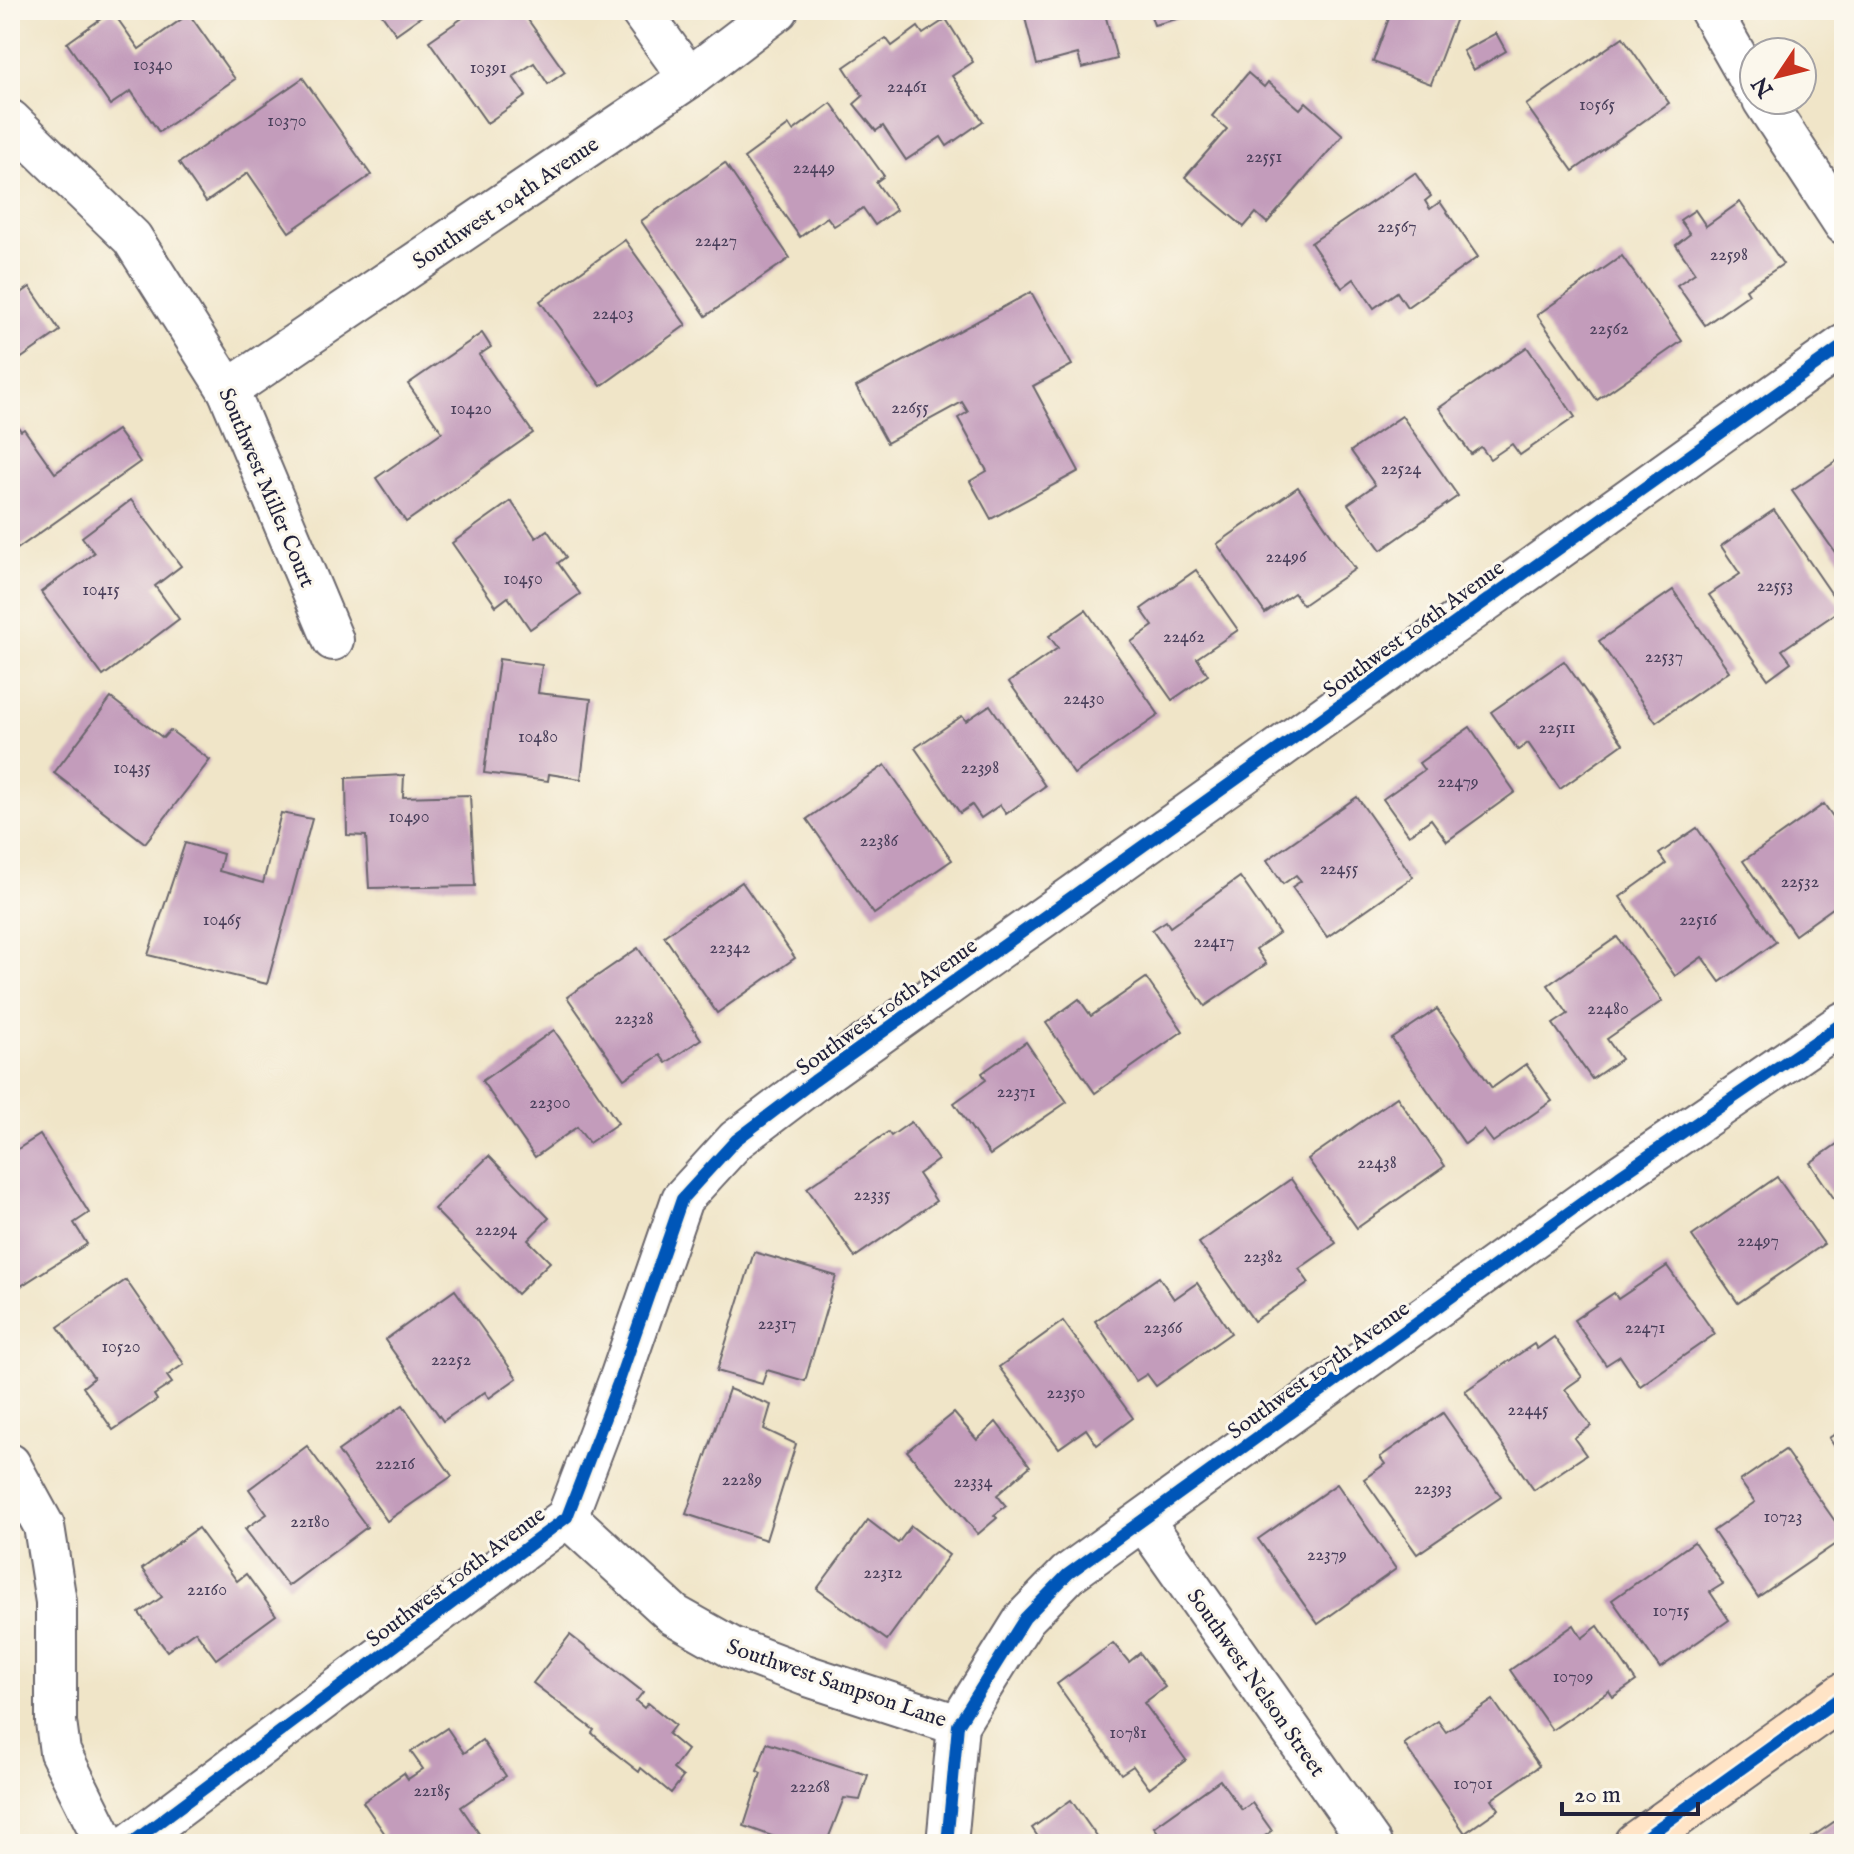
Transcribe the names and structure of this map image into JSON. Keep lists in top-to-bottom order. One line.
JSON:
{"streets":{"street":["Southwest 104th Avenue","Southwest Miller Court","Southwest 106th Avenue","Southwest 107th Avenue","Southwest Sampson Lane","Southwest Nelson Street"]},"crossings":[["Southwest 104th Avenue","Southwest Miller Court"],["Southwest 106th Avenue","Southwest Sampson Lane"],["Southwest 107th Avenue","Southwest Sampson Lane"],["Southwest 107th Avenue","Southwest Nelson Street"]],"house_numbers":["10340","10391","22461","10565","10370","22551","22449","22567","22427","22598","22403","22562","22655","10420","22524","22496","10450","22553","10415","22462","22537","22430","22511","10480","10435","22398","22479","10490","22386","22455","22532","10465","22516","22417","22342","22480","22328","22371","22300","22438","22335","22294","22497","22382","22317","22366","22471","10520","22252","22350","22445","22216","22289","22334","22393","10723","22180","22379","22312","22160","10715","10709","10781","10701","22268","22185"],"scale_bar":"20 m","north":"bottom left"}
